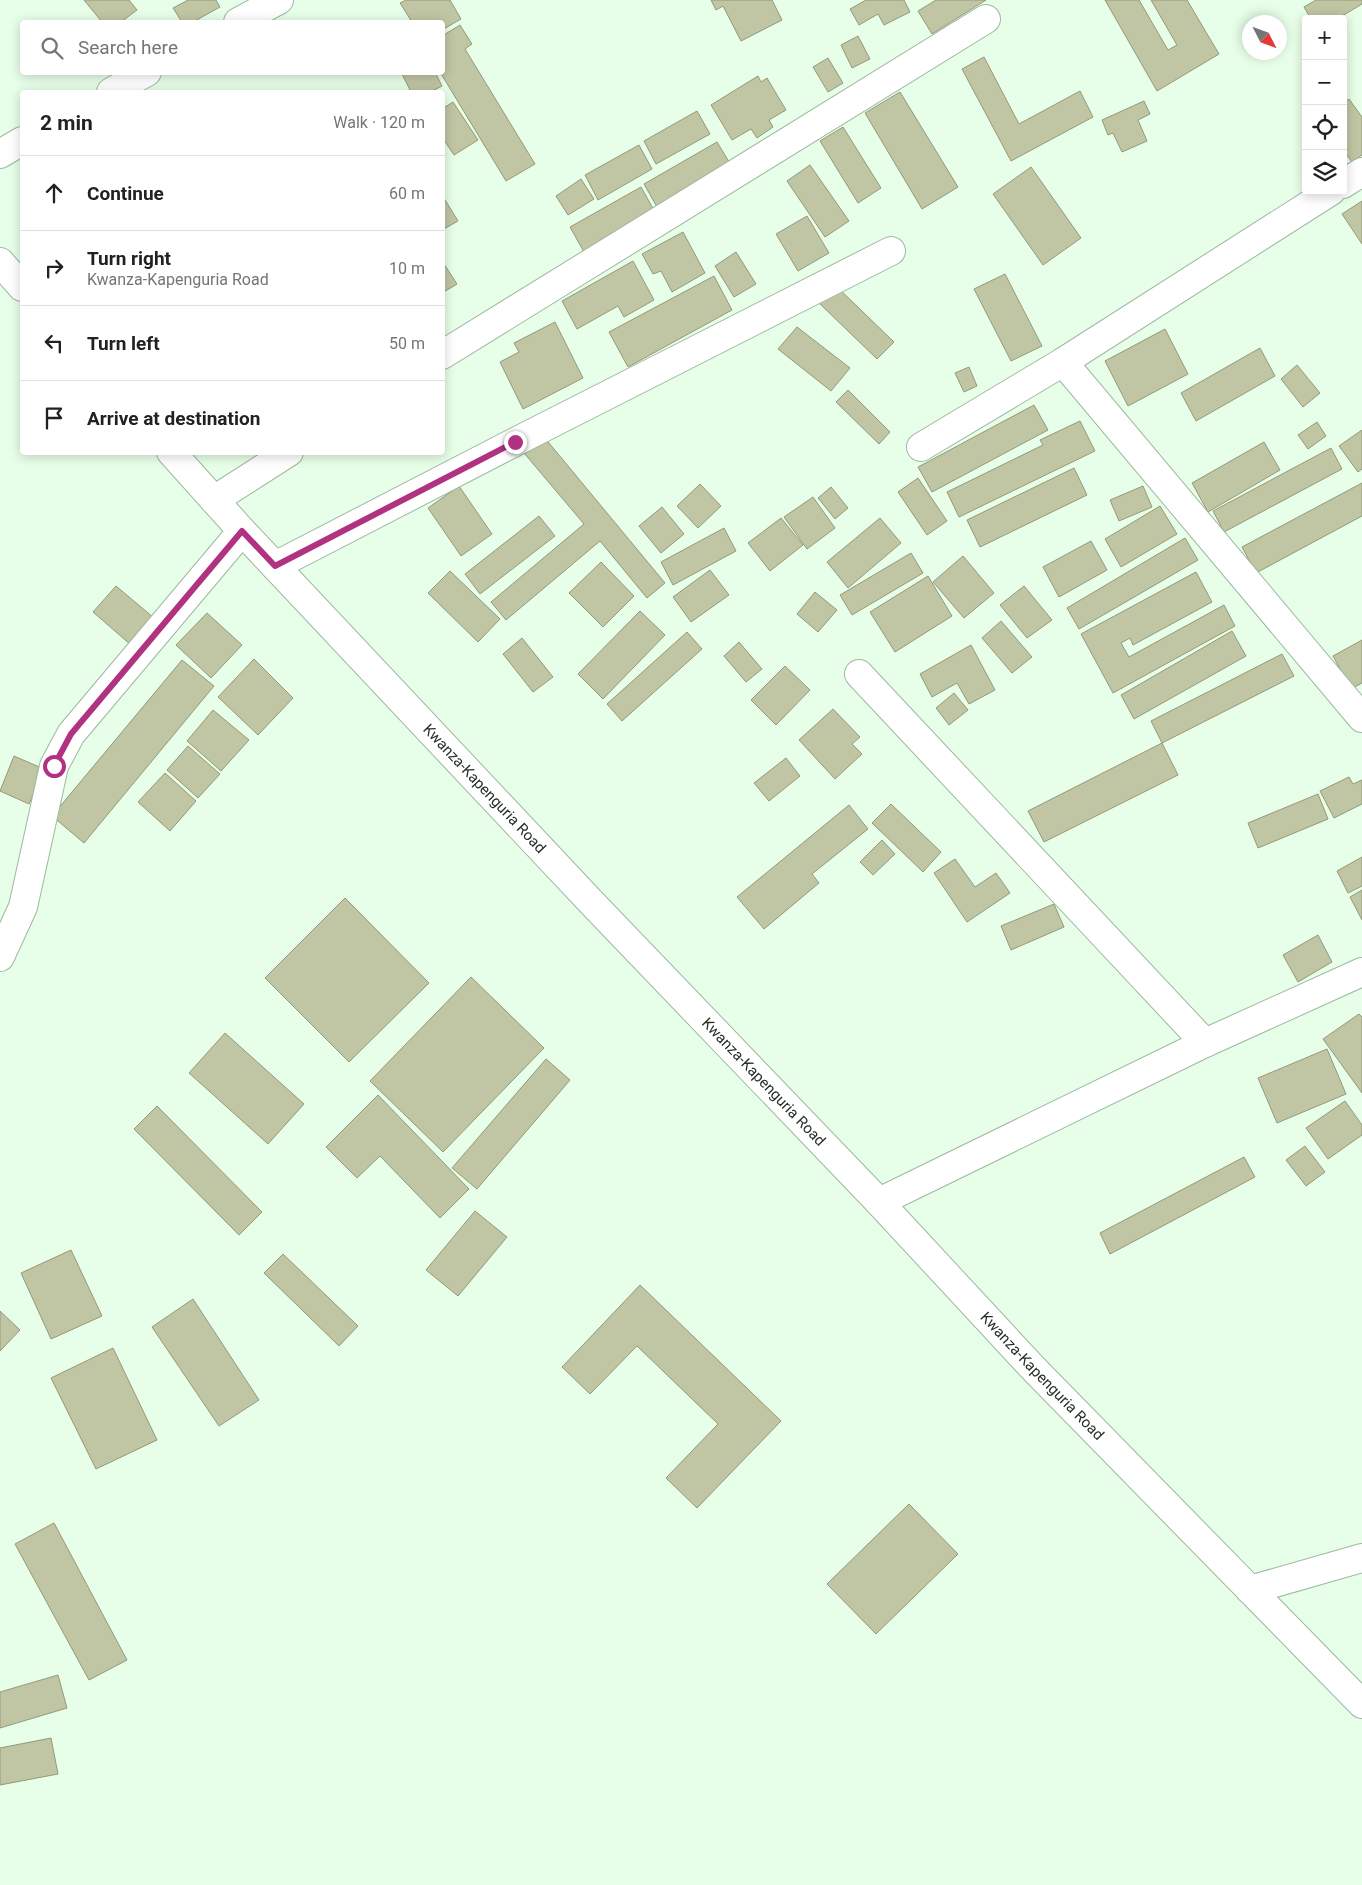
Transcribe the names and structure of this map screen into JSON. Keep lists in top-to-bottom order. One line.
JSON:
{"streets":{"street":["Kwanza-Kapenguria Road"]},"north":"bottom right","page":{"map_buttons":["+","−"],"search":"Search here","heading":["2 min","Walk · 120 m"],"list":[["Continue","60 m"],["Turn right","Kwanza-Kapenguria Road","10 m"],["Turn left","50 m"],"Arrive at destination"]}}
